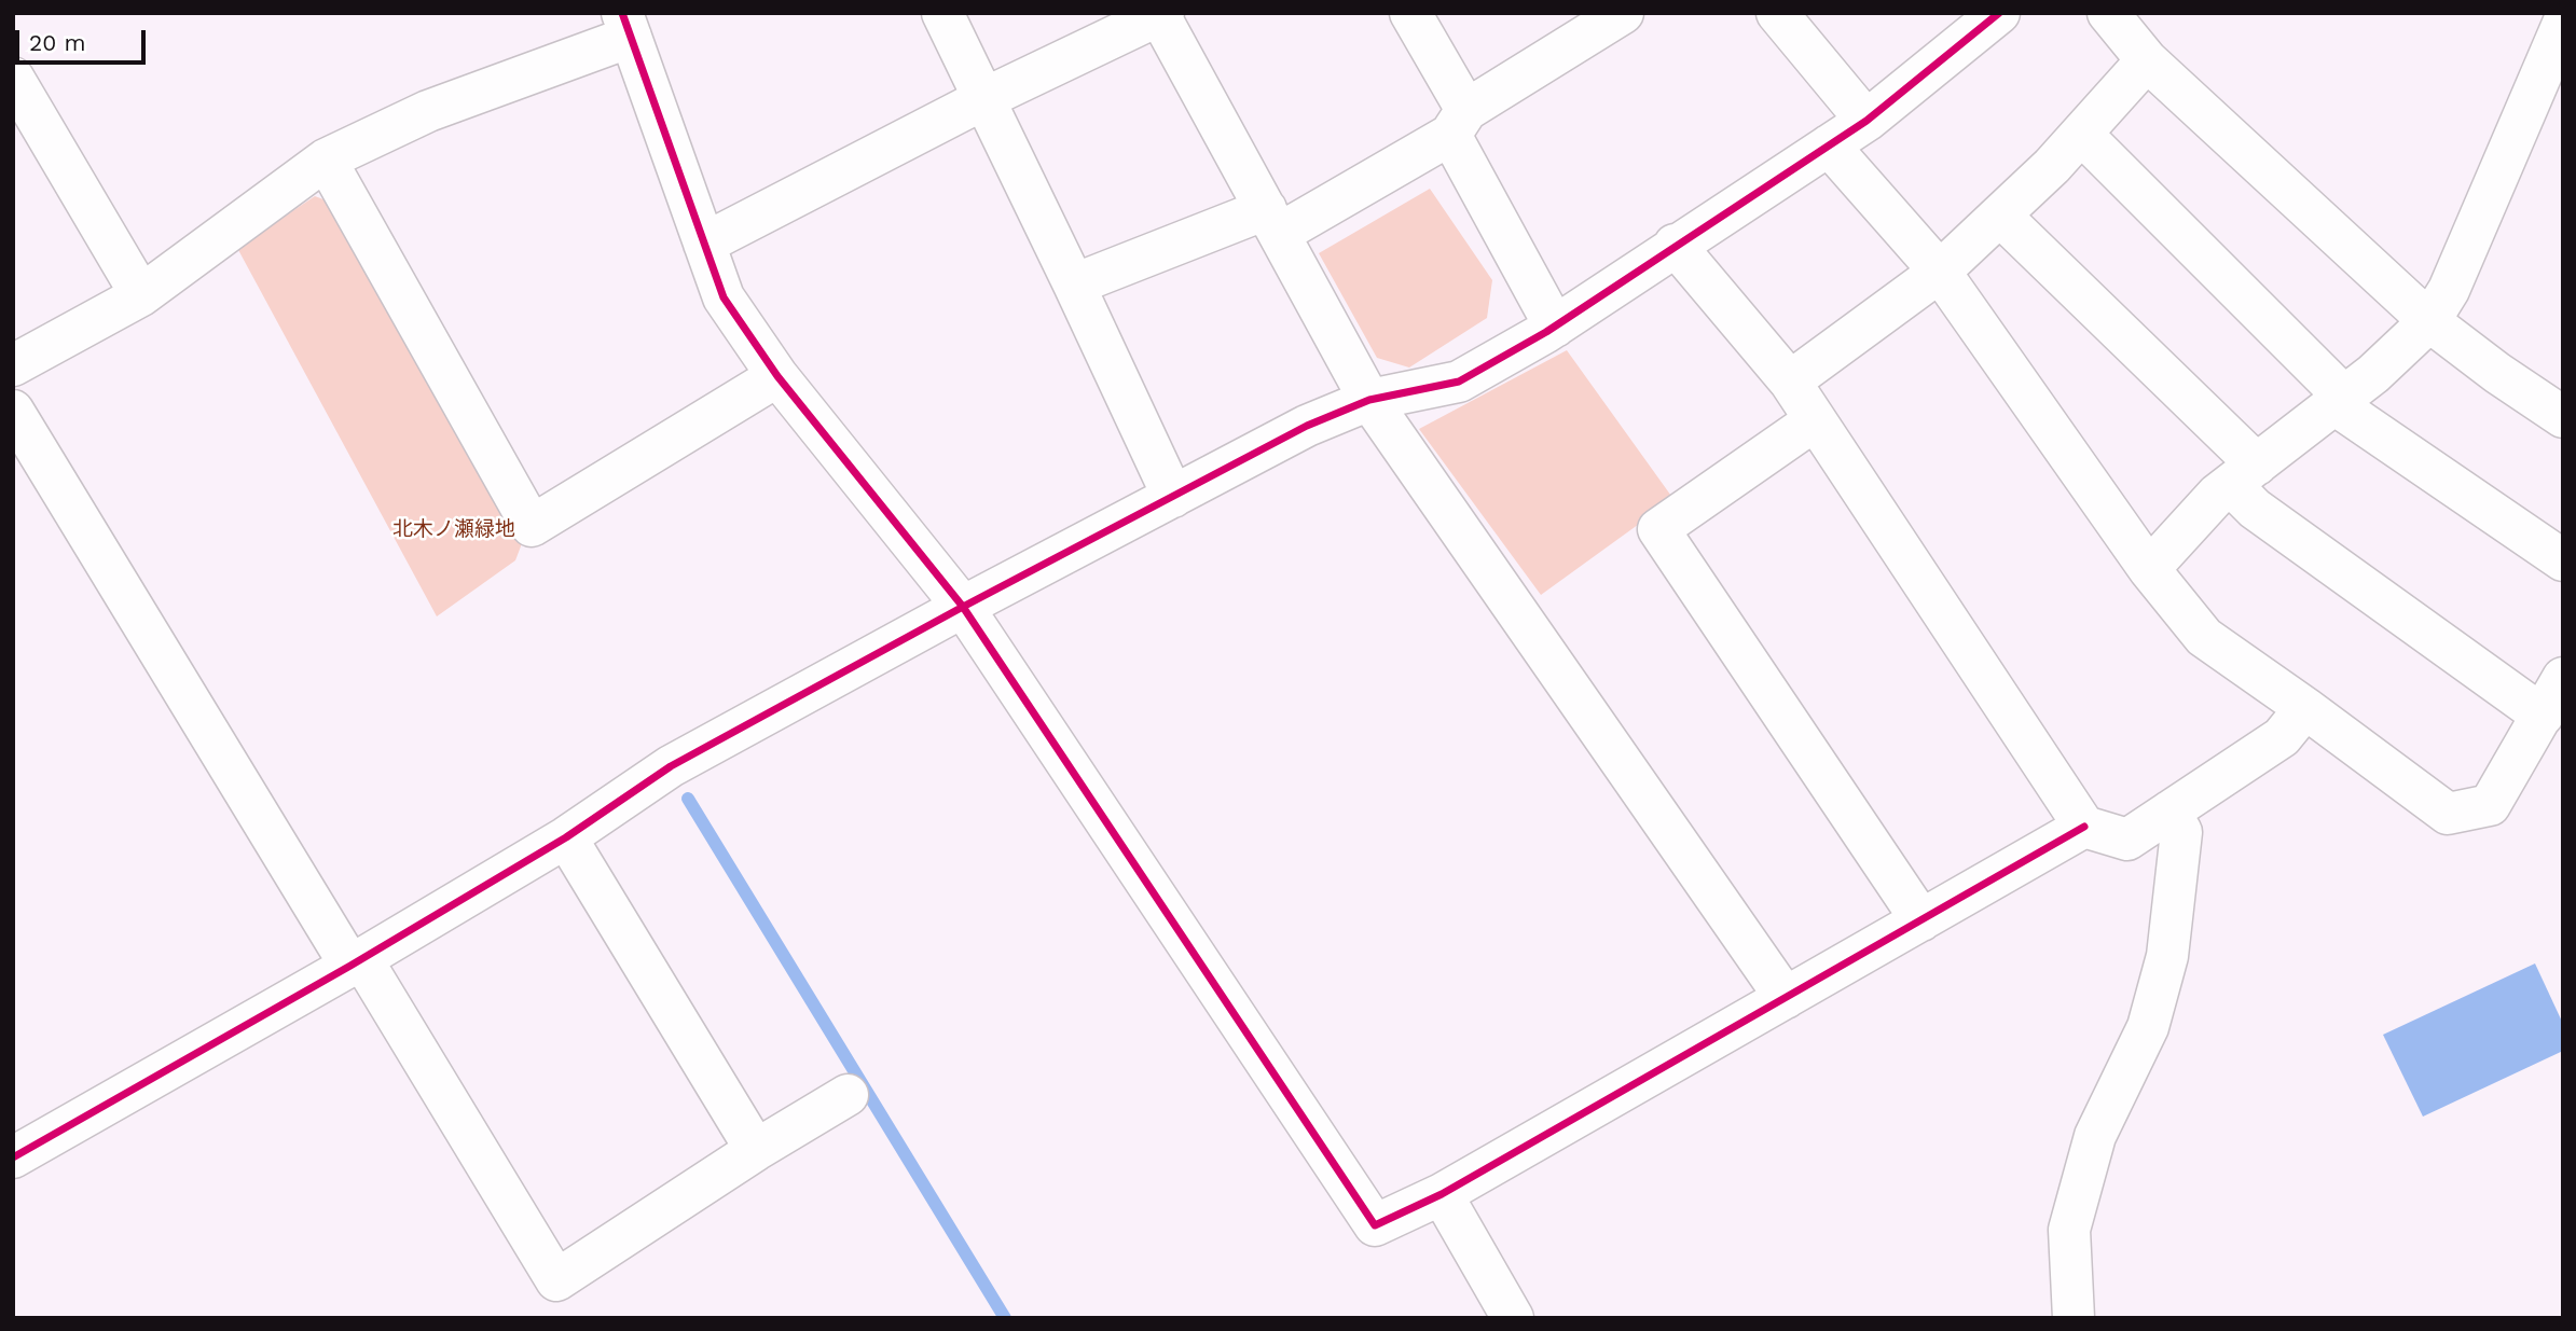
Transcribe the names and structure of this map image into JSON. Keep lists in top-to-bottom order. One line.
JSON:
{"parks":["北木ノ瀬緑地"],"scale_bar":"20 m"}
